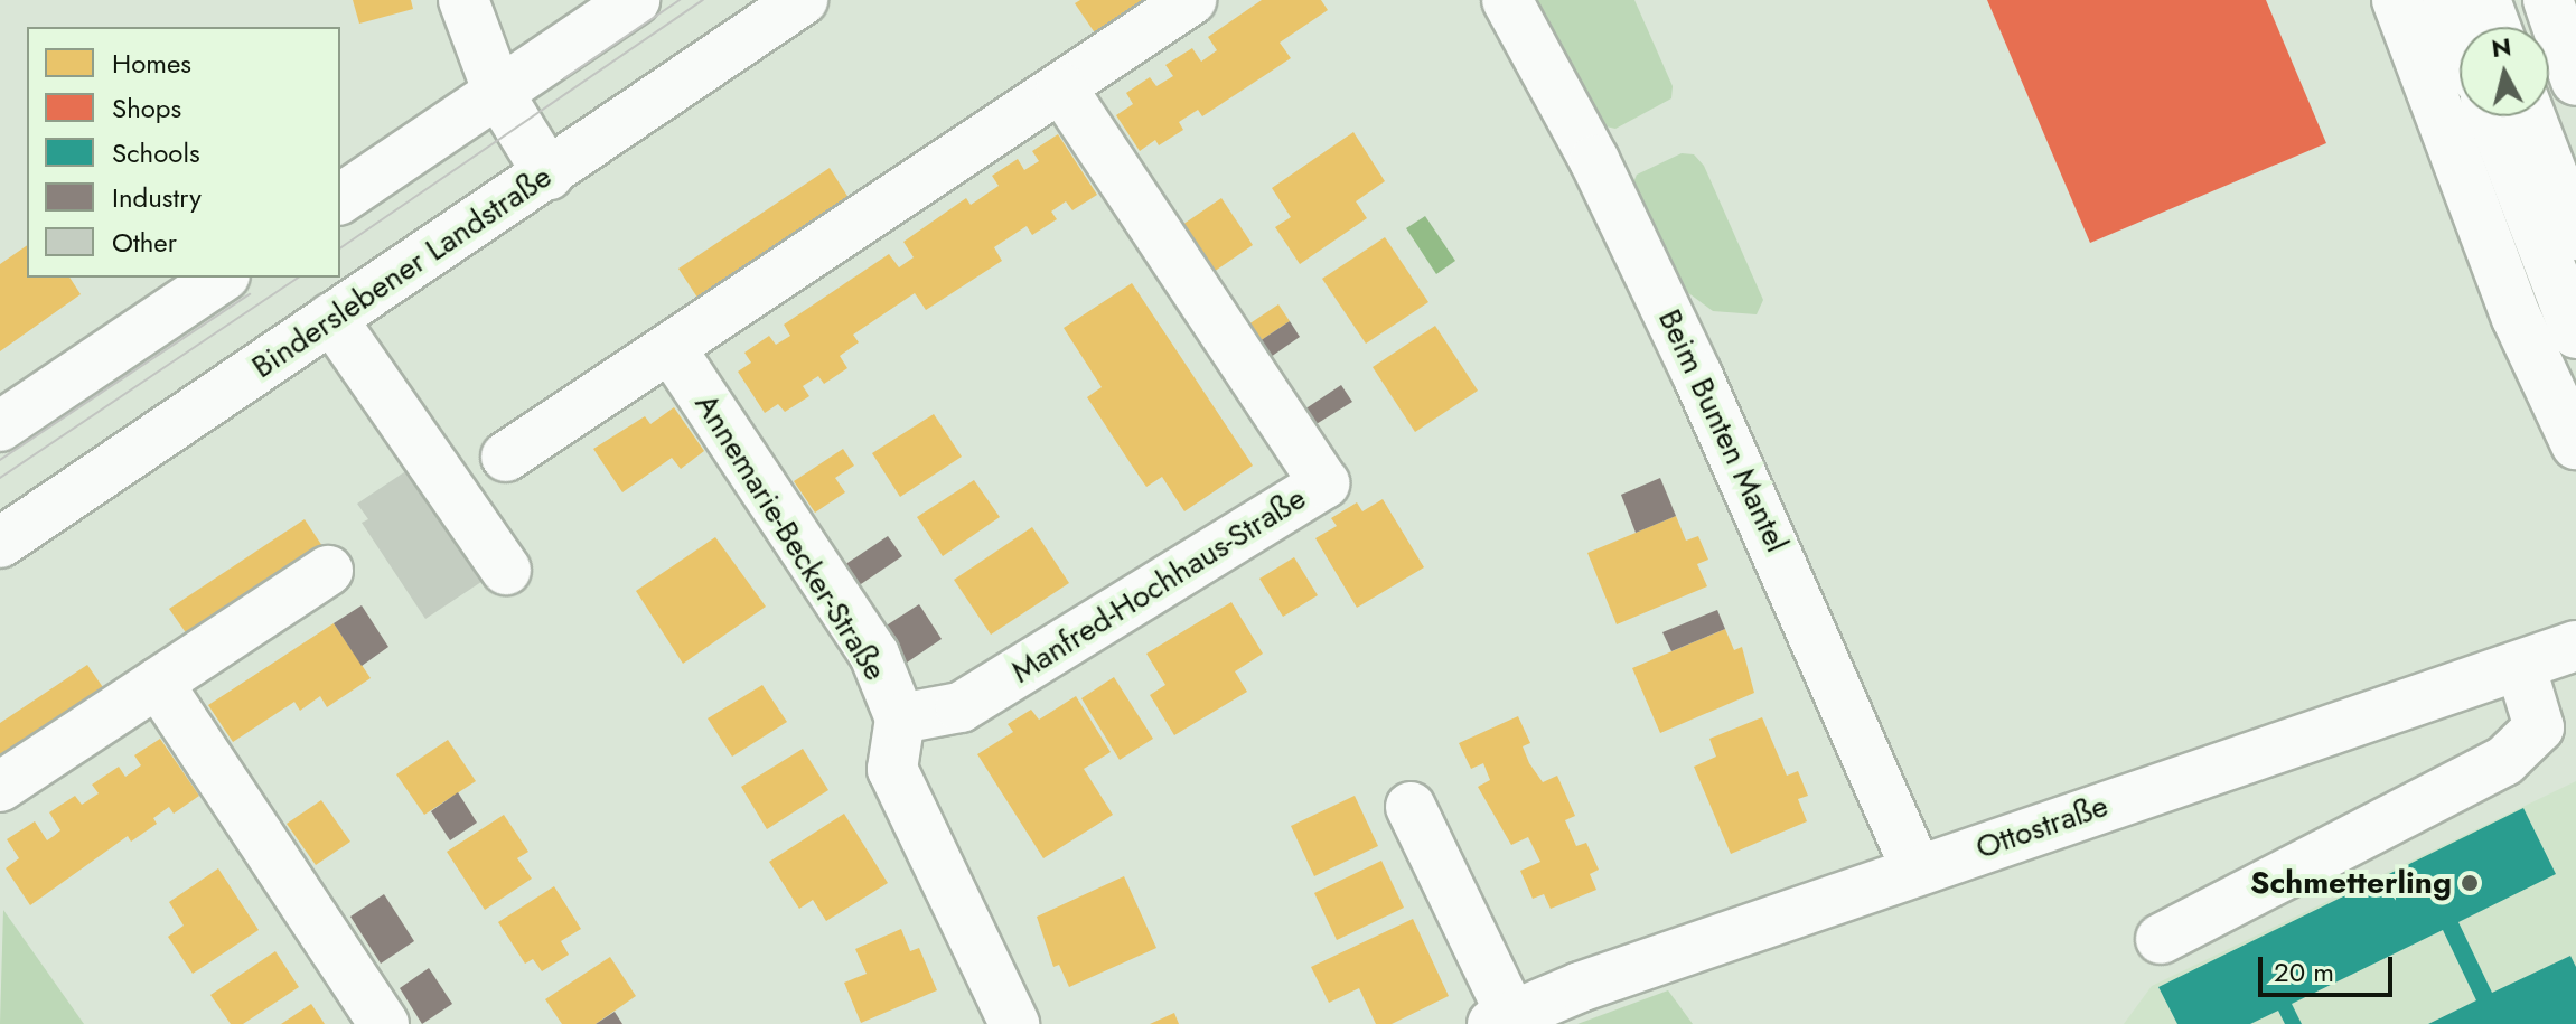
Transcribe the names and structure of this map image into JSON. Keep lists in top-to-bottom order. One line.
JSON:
{"streets":{"street":["Binderslebener Landstraße","Beim Bunten Mantel","Annemarie-Becker-Straße","Manfred-Hochhaus-Straße","Ottostraße"]},"crossings":[["Beim Bunten Mantel","Ottostraße"],["Annemarie-Becker-Straße","Manfred-Hochhaus-Straße"]],"places":["Schmetterling"],"legend":["Homes","Shops","Schools","Industry","Other"],"scale_bar":"20 m","north":"top"}
